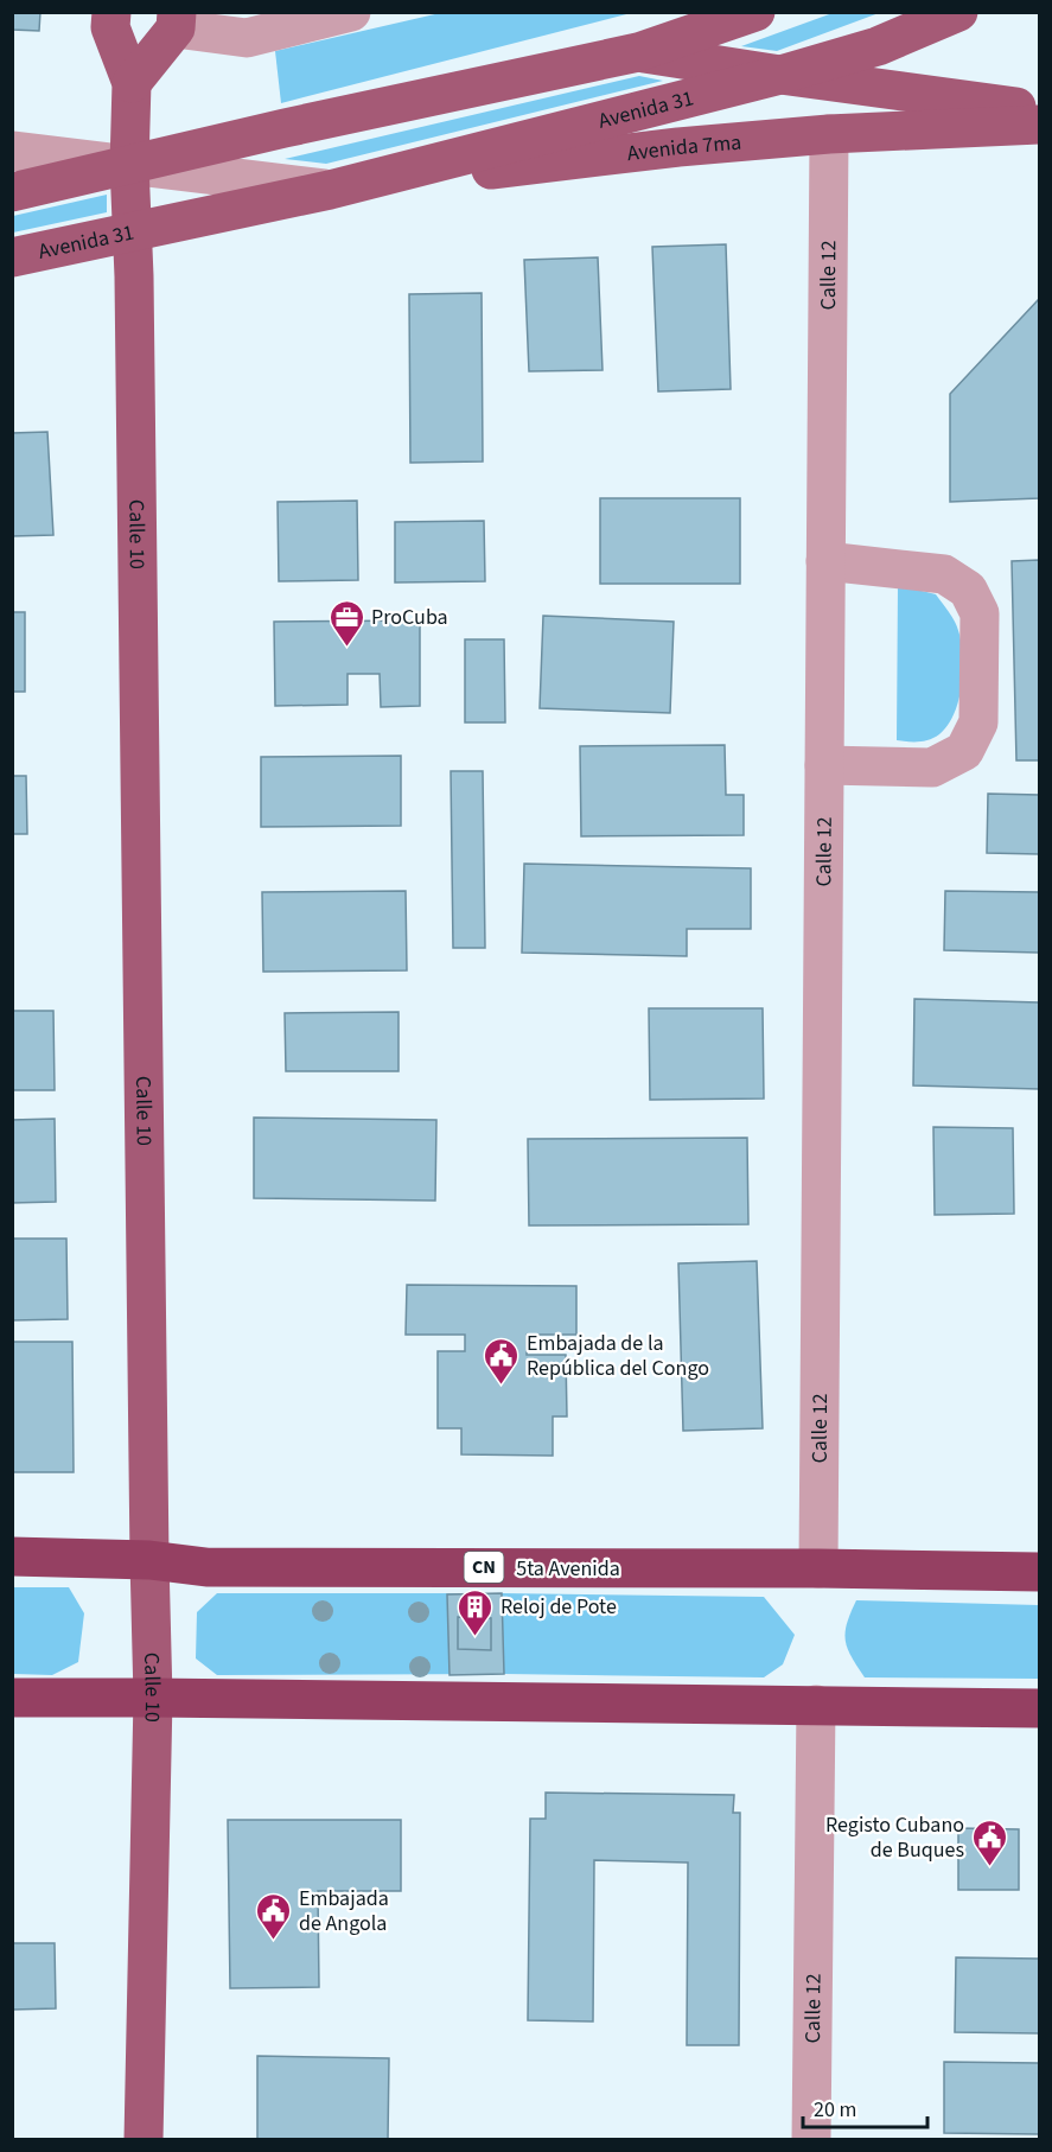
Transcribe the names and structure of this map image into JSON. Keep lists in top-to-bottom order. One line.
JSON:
{"streets":{"highway":["CN","5ta Avenida"],"main road":["Avenida 31","Avenida 7ma","Calle 10"],"street":["Calle 12"]},"crossings":[["Avenida 31","Avenida 7ma"],["Avenida 31","Calle 10"],["Avenida 7ma","Calle 12"],["Calle 12","5ta Avenida"],["Calle 10","5ta Avenida"]],"places":{"office":["ProCuba"],"public building":["Embajada de la República del Congo","Registo Cubano de Buques","Embajada de Angola"],"building":["Reloj de Pote"]},"scale_bar":"20 m"}
